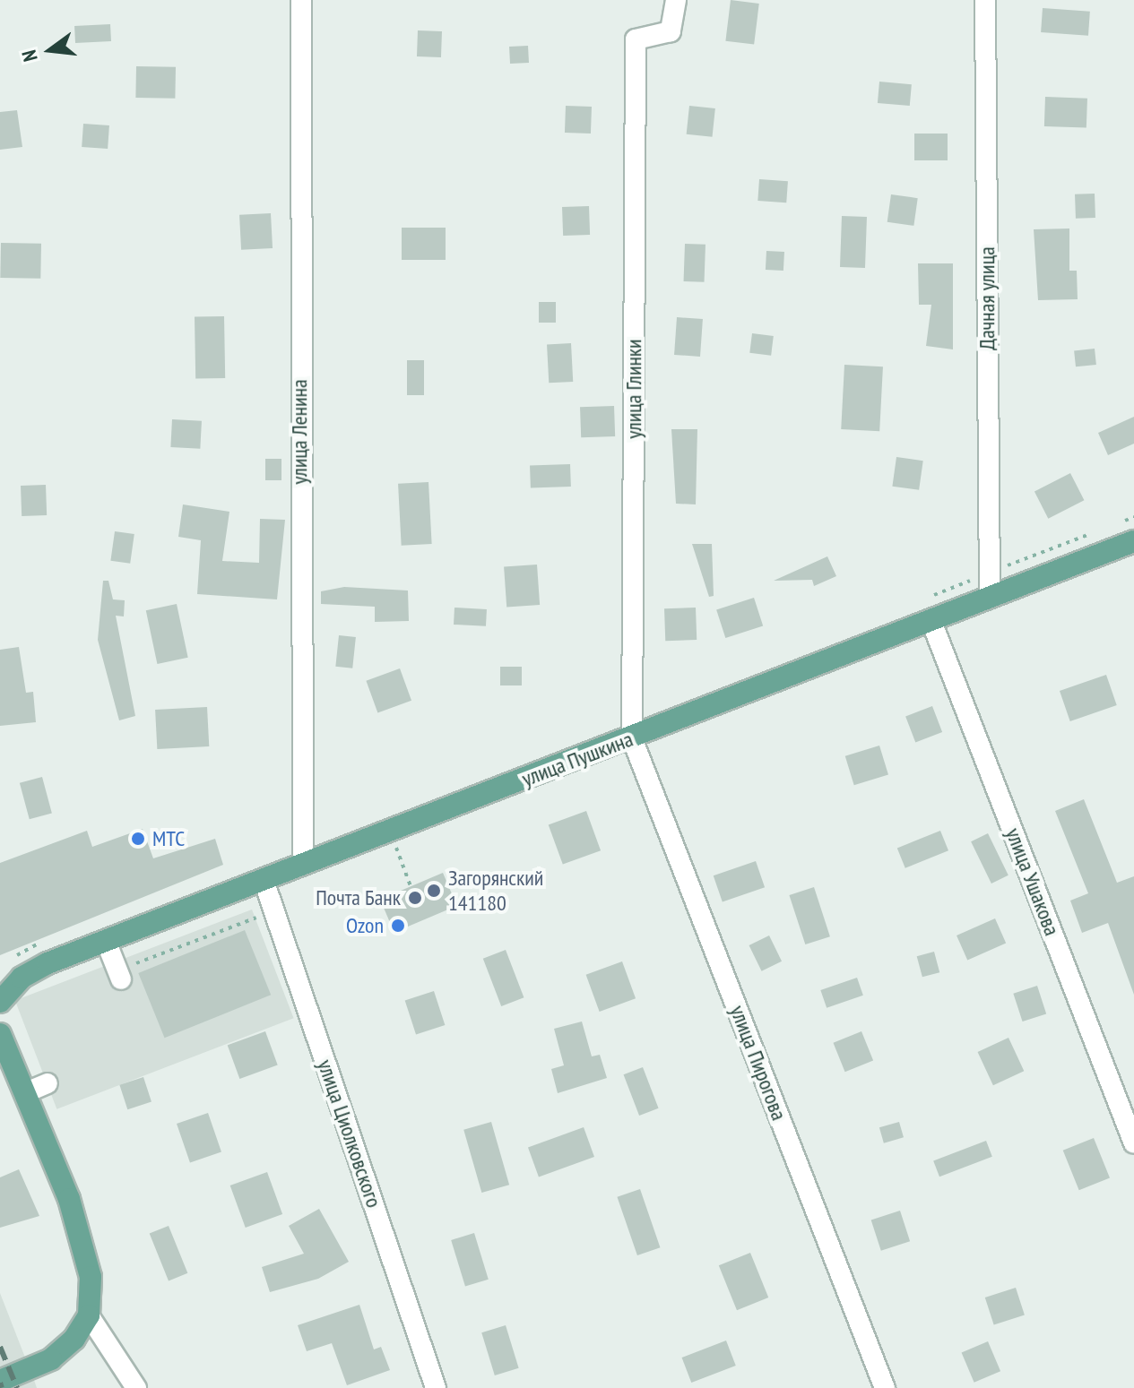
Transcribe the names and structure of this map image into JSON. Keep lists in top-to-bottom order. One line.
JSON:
{"streets":{"main road":["улица Пушкина"],"street":["Дачная улица","улица Глинки","улица Ленина","улица Ушакова","улица Пирогова","улица Циолковского"]},"crossings":[["Дачная улица","улица Пушкина"],["улица Глинки","улица Пушкина"],["улица Глинки","улица Пирогова"],["улица Ленина","улица Пушкина"],["улица Пушкина","улица Ушакова"],["улица Пушкина","улица Пирогова"],["улица Пушкина","улица Циолковского"]],"places":["МТС","Загорянский 141180","Почта Банк","Ozon"],"north":"left"}
